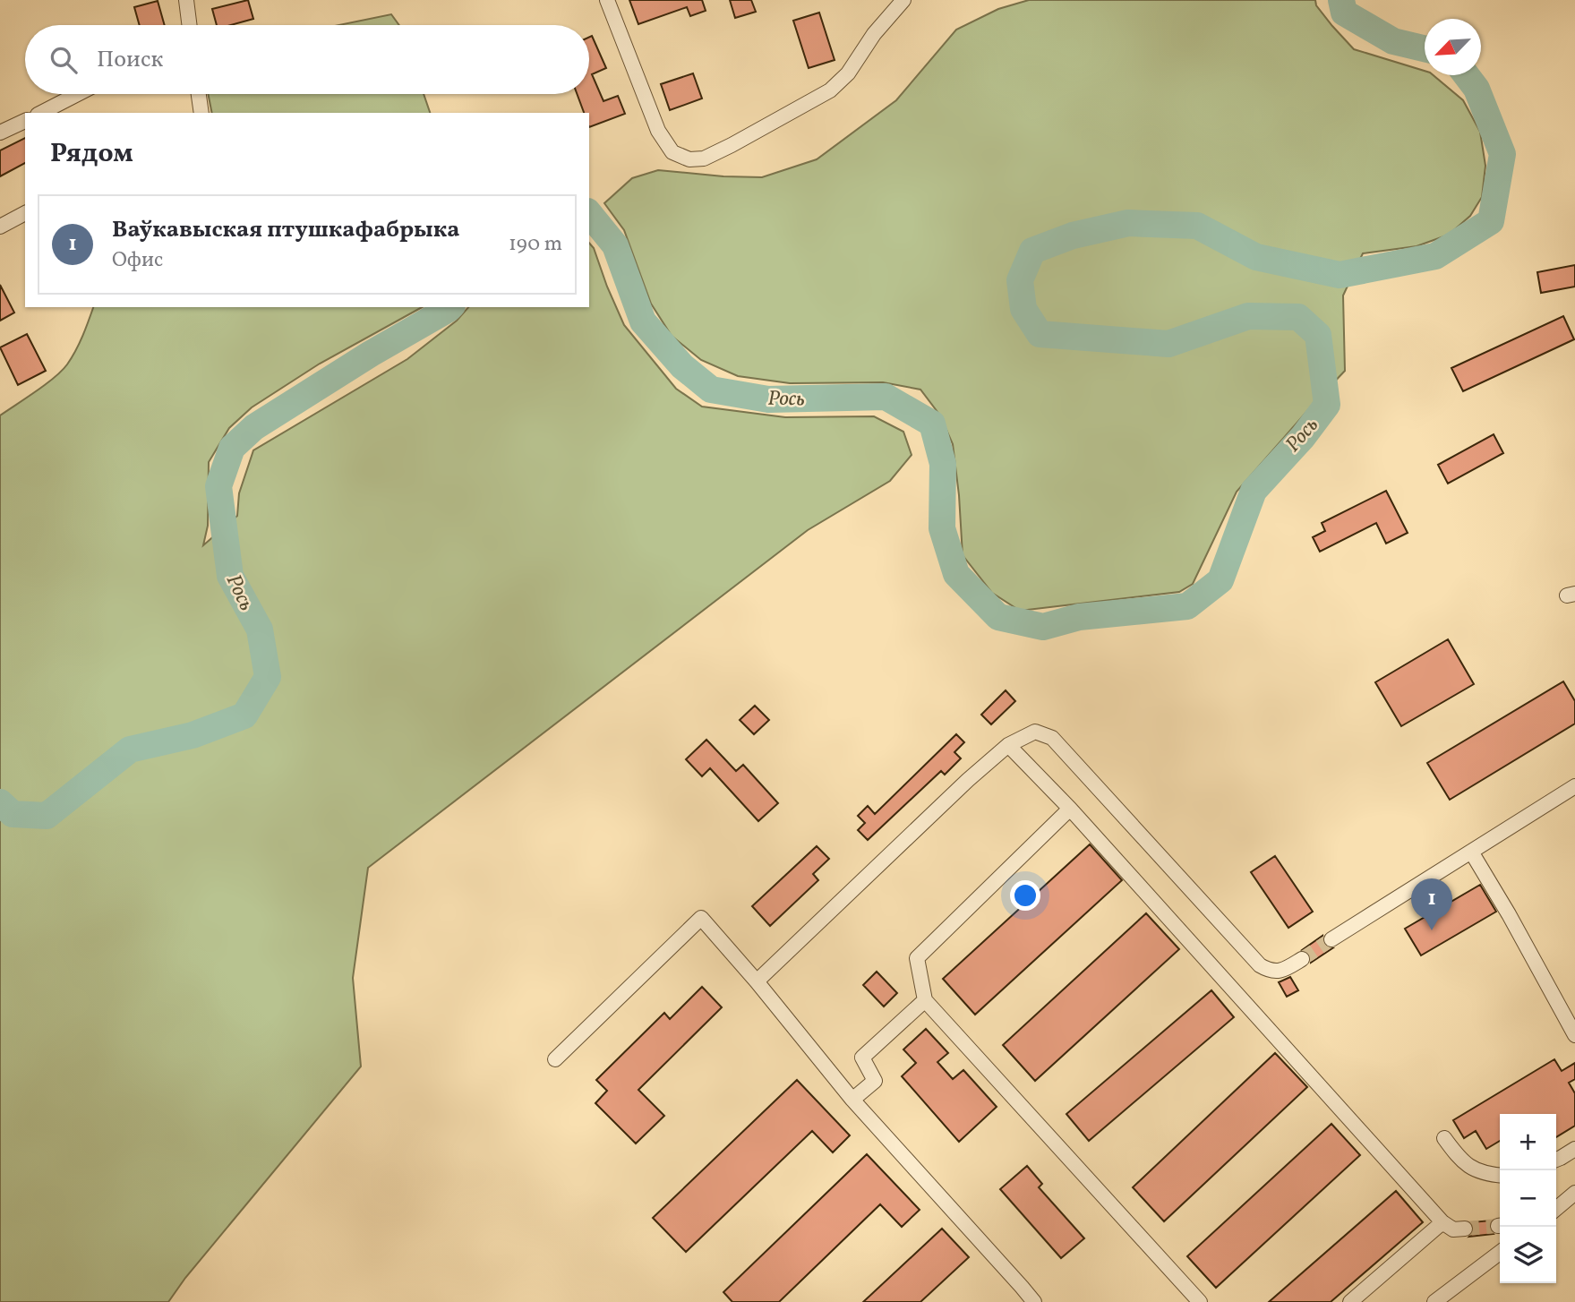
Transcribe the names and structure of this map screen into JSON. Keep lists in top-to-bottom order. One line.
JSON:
{"water":["Рось"],"north":"bottom left","page":{"search":"Поиск","heading":"Рядом","list":[{"mark":"1","name":"Ваўкавыская птушкафабрыка","note":"Офис","value":"190 m"}],"pins":"1","map_buttons":["+","−"]}}
